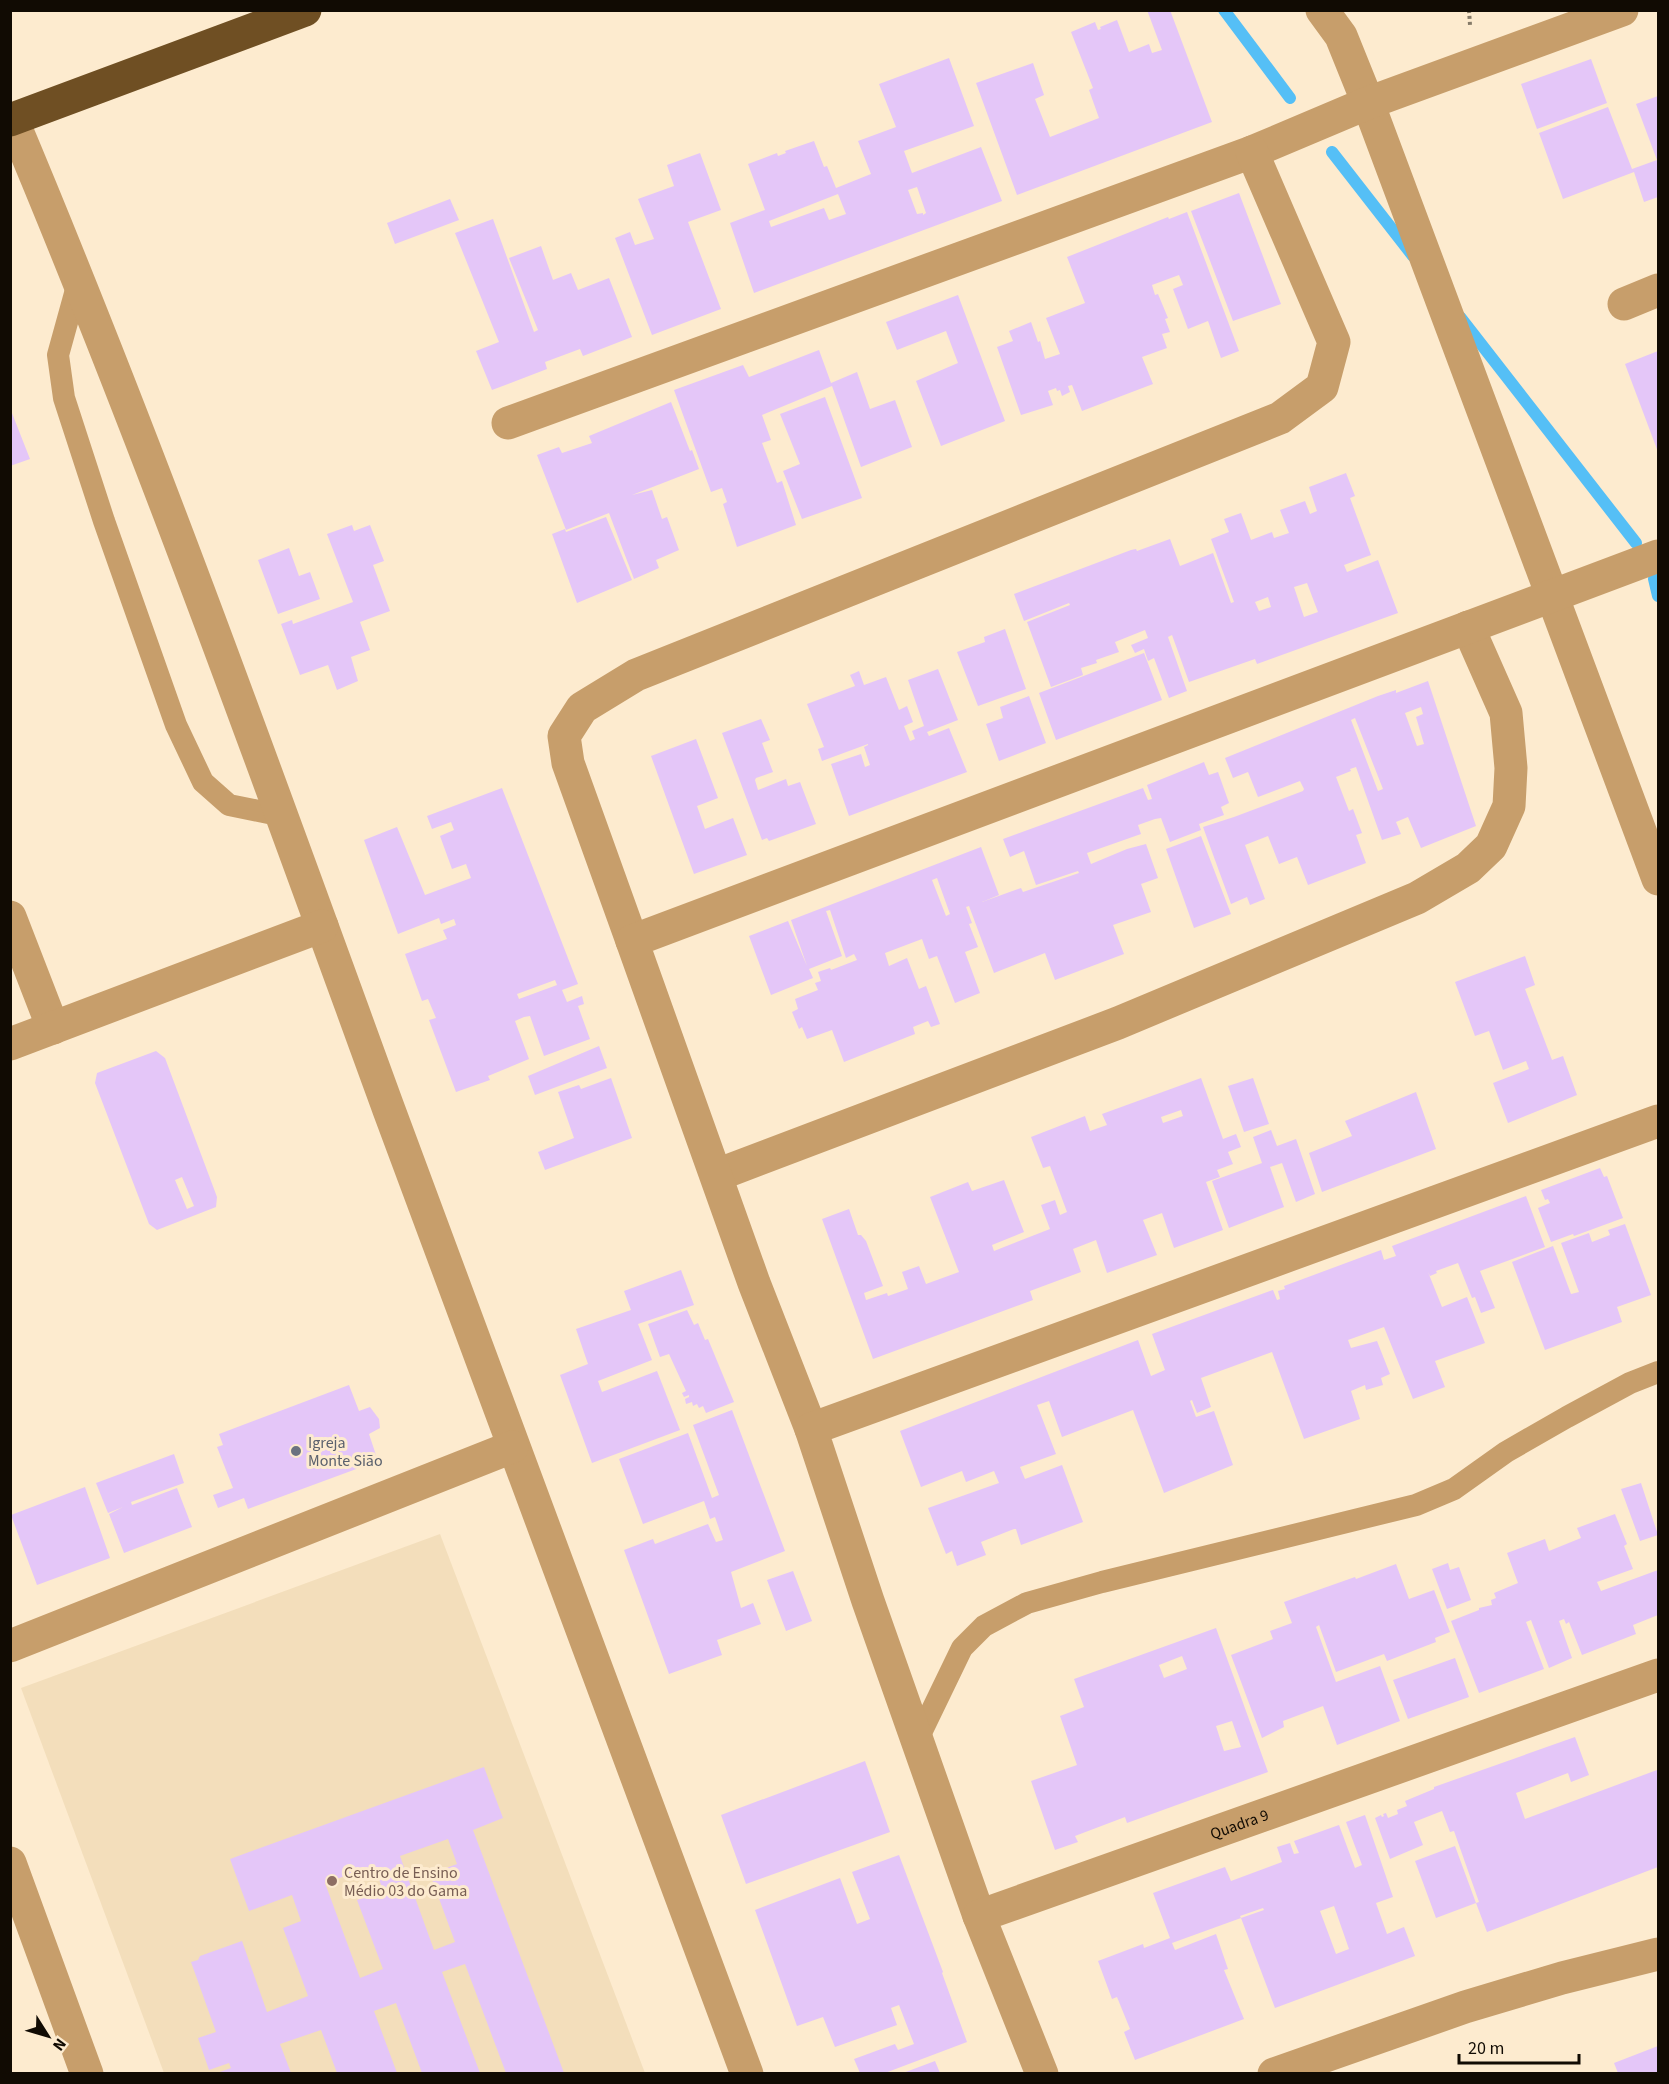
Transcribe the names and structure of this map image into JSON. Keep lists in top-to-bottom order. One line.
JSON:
{"streets":{"street":["Quadra 9"]},"places":["Igreja Monte Sião","Centro de Ensino Médio 03 do Gama"],"scale_bar":"20 m","north":"bottom right"}
